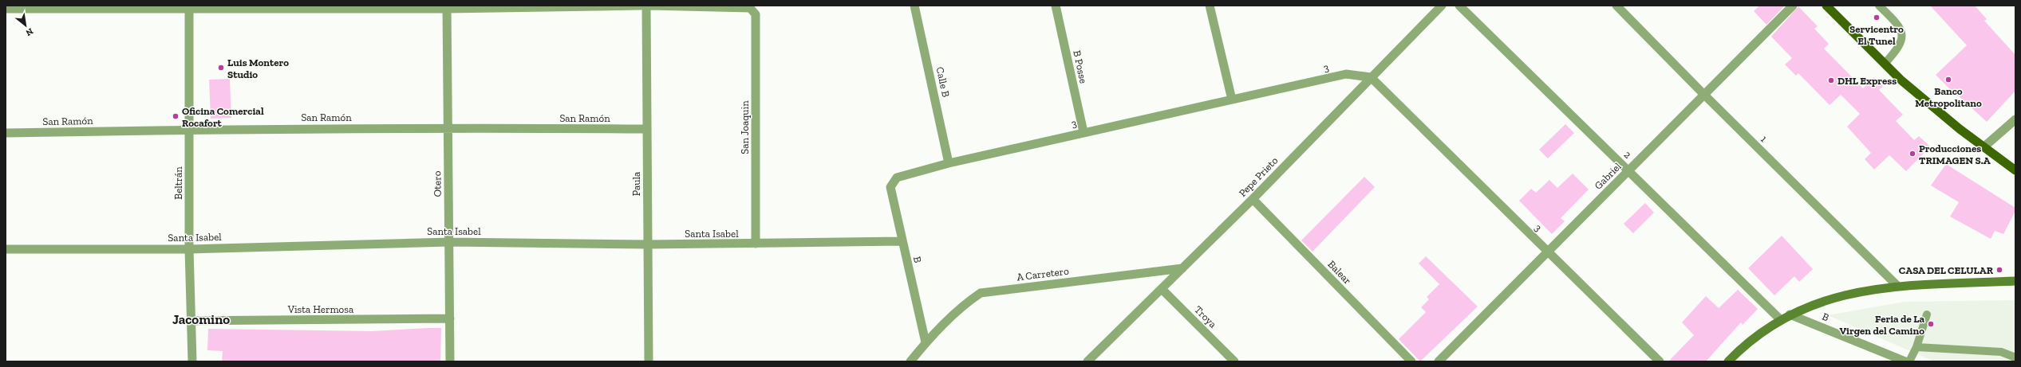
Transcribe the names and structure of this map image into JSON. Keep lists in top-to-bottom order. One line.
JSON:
{"streets":{"street":["B Posse","3","Calle B","San Ramón","San Joaquin","1","2","Gabriel","Pepe Prieto","Beltrán","Otero","Paula","Santa Isabel","B","Balear","A Carretero","Vista Hermosa","Troya"]},"crossings":[["B Posse","3"],["3","Calle B"],["3","Gabriel"],["3","Pepe Prieto"],["3","B"],["San Ramón","Beltrán"],["San Ramón","Otero"],["San Ramón","Paula"],["San Joaquin","Santa Isabel"],["1","Gabriel"],["2","Gabriel"],["Pepe Prieto","Balear"],["Pepe Prieto","A Carretero"],["Pepe Prieto","Troya"],["Beltrán","Santa Isabel"],["Beltrán","Vista Hermosa"],["Otero","Santa Isabel"],["Otero","Vista Hermosa"],["Paula","Santa Isabel"],["Santa Isabel","B"],["B","A Carretero"]],"districts":["Jacomino"],"places":["Servicentro El Tunel","Luis Montero Studio","Banco Metropolitano","DHL Express","Oficina Comercial Rocafort","Producciones TRIMAGEN S.A","CASA DEL CELULAR","Feria de La Virgen del Camino"],"north":"bottom right"}
